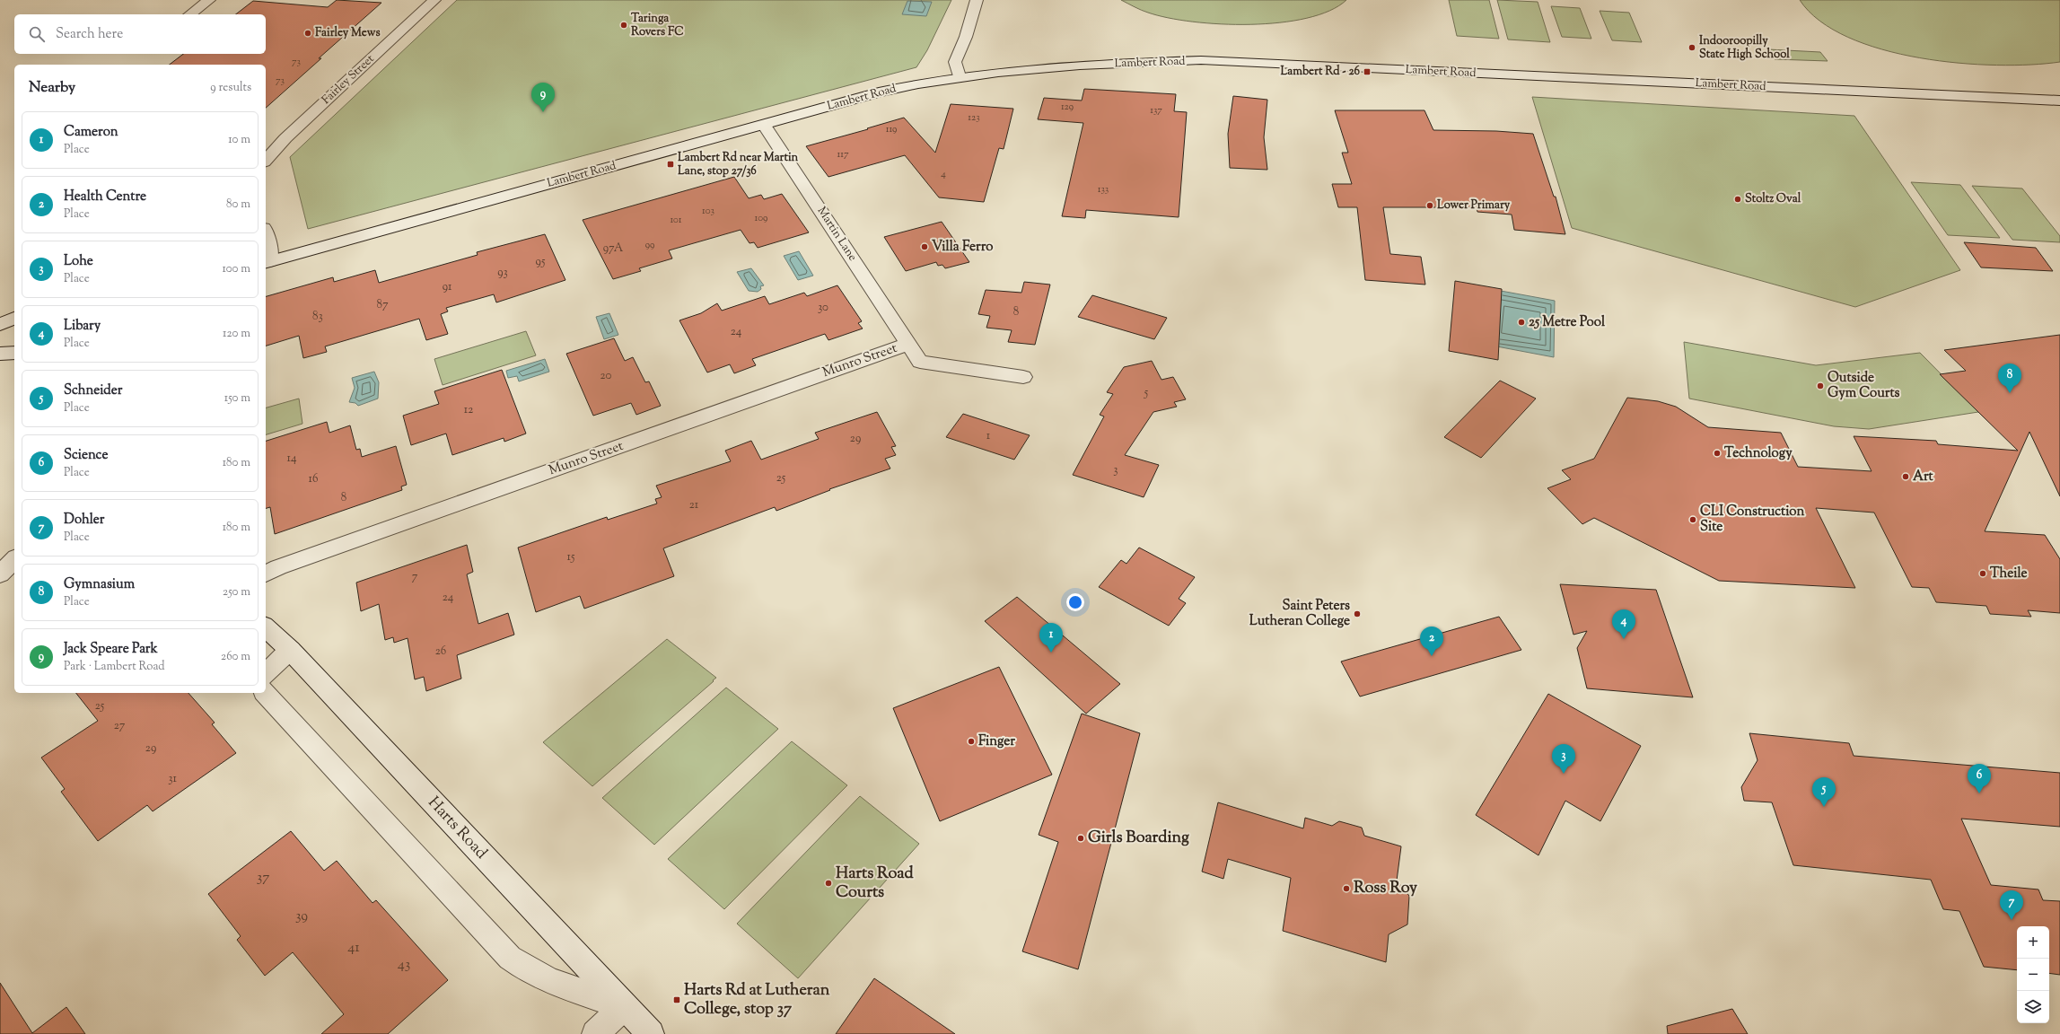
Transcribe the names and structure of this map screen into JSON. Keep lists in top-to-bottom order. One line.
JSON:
{"streets":{"street":["Lambert Road","Fairley Street","Martin Lane","Munro Street","Harts Road"]},"crossings":[["Lambert Road","Martin Lane"],["Martin Lane","Munro Street"]],"places":{"other":["Taringa Rovers FC","Fairley Mews","Indooroopilly State High School","Stoltz Oval","Lower Primary","Villa Ferro","25 Metre Pool","Outside Gym Courts","Technology","Art","CLI Construction Site","Theile","Saint Peters Lutheran College","Finger","Girls Boarding","Harts Road Courts","Ross Roy"],"transit":["Lambert Rd - 26","Lambert Rd near Martin Lane, stop 27/36","Harts Rd at Lutheran College, stop 37"]},"house_numbers":["73","73","129","137","123","119","117","4","133","103","109","101","99","97A","95","93","91","87","30","8","83","24","20","5","12","1","29","14","3","25","16","8","21","15","7","24","26","25","27","29","31","37","39","41","43"],"page":{"search":"Search here","heading":["Nearby","9 results"],"pins":["9","8","4","1","2","3","6","5","7"],"list":[{"mark":"1","name":"Cameron","note":"Place","value":"10 m"},{"mark":"2","name":"Health Centre","note":"Place","value":"80 m"},{"mark":"3","name":"Lohe","note":"Place","value":"100 m"},{"mark":"4","name":"Libary","note":"Place","value":"120 m"},{"mark":"5","name":"Schneider","note":"Place","value":"150 m"},{"mark":"6","name":"Science","note":"Place","value":"180 m"},{"mark":"7","name":"Dohler","note":"Place","value":"180 m"},{"mark":"8","name":"Gymnasium","note":"Place","value":"250 m"},{"mark":"9","name":"Jack Speare Park","note":"Park · Lambert Road","value":"260 m"}],"map_buttons":["+","−"]}}
